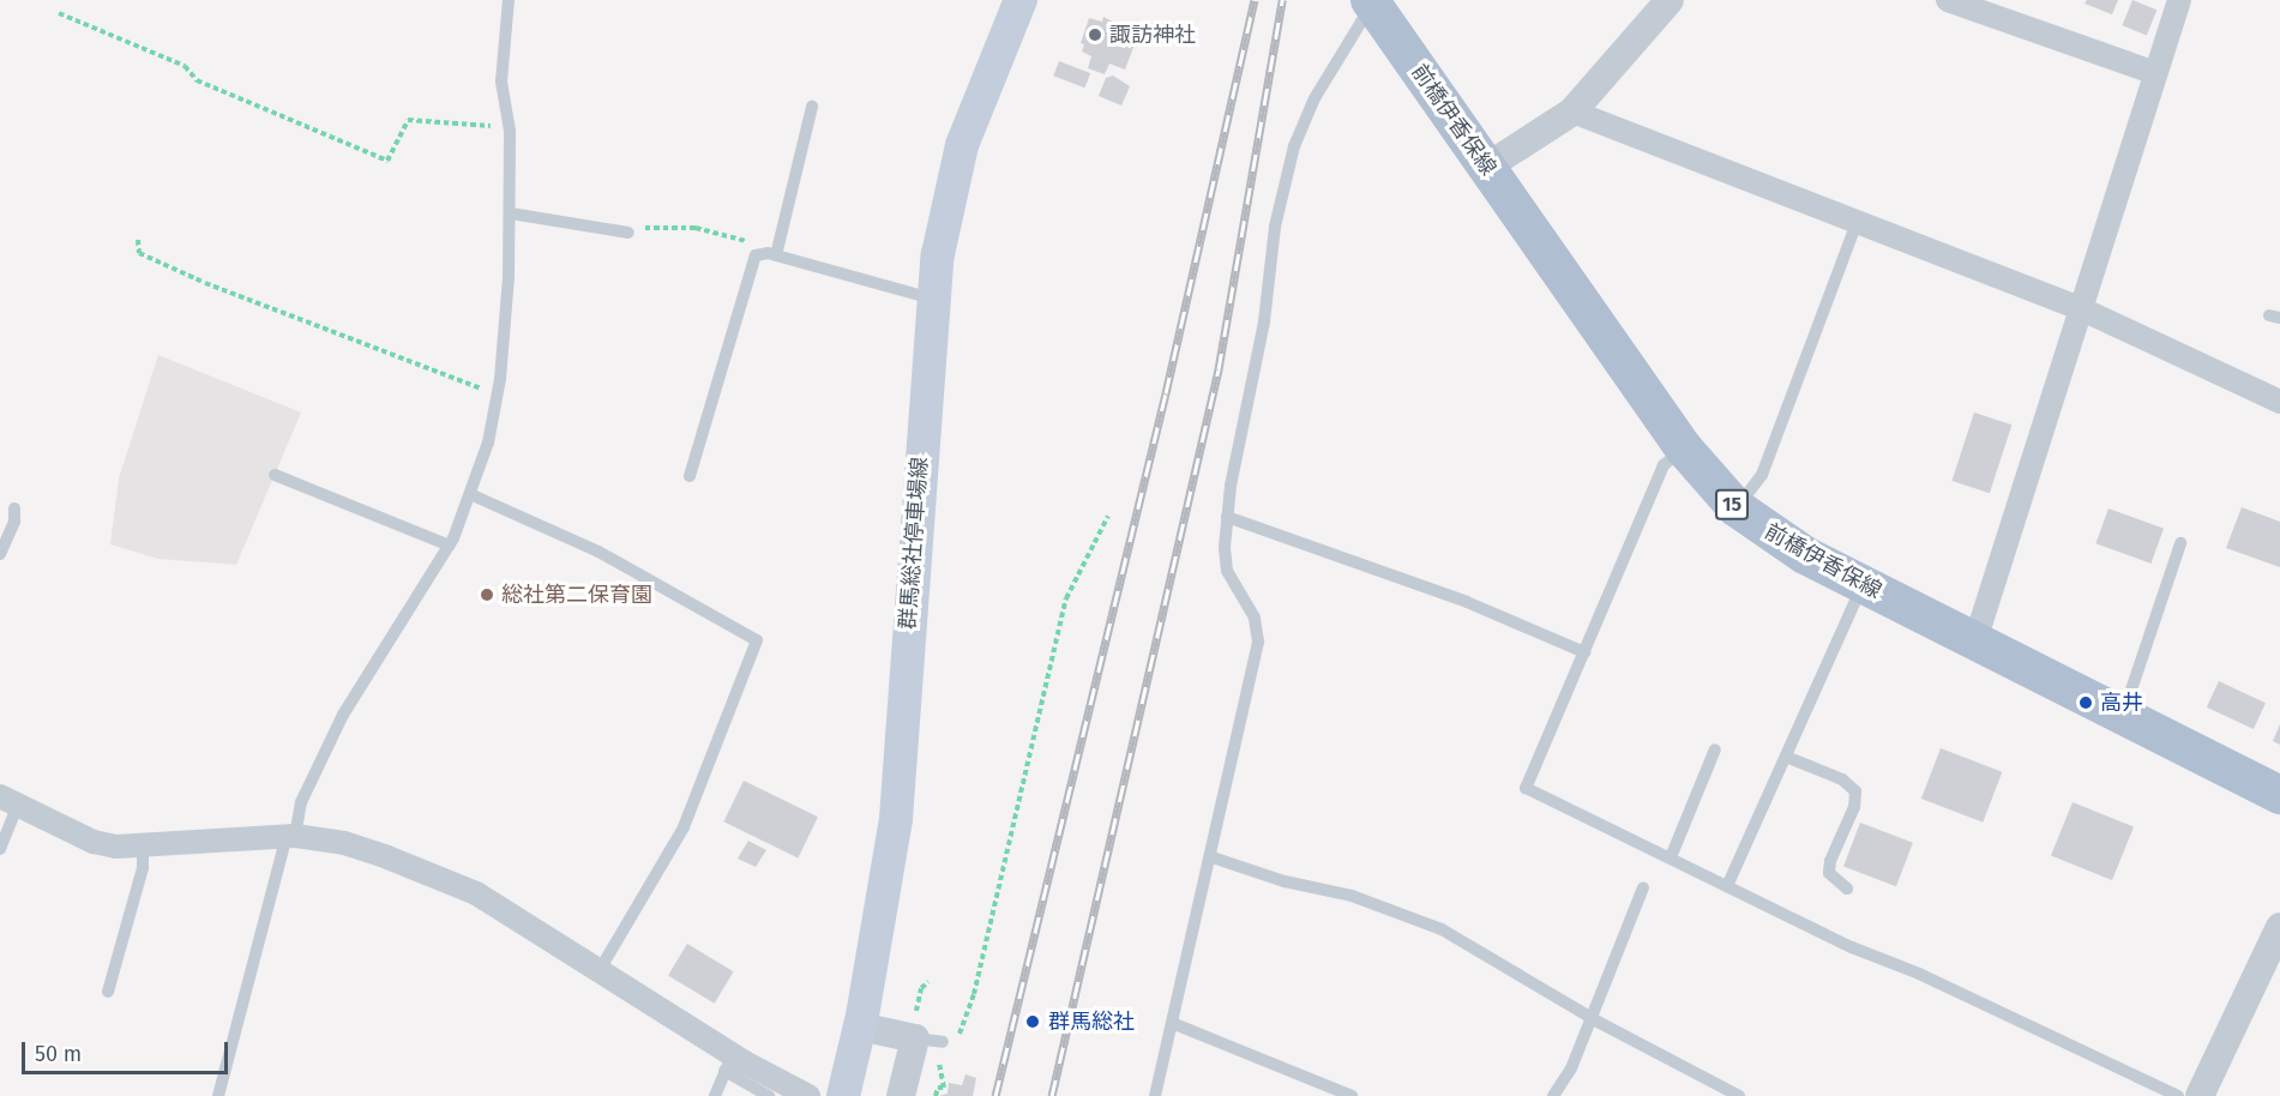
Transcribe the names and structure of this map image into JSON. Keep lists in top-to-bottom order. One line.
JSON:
{"streets":{"main road":["前橋伊香保線","15","群馬総社停車場線"]},"places":["諏訪神社","総社第二保育園","高井","群馬総社"],"scale_bar":"50 m"}
